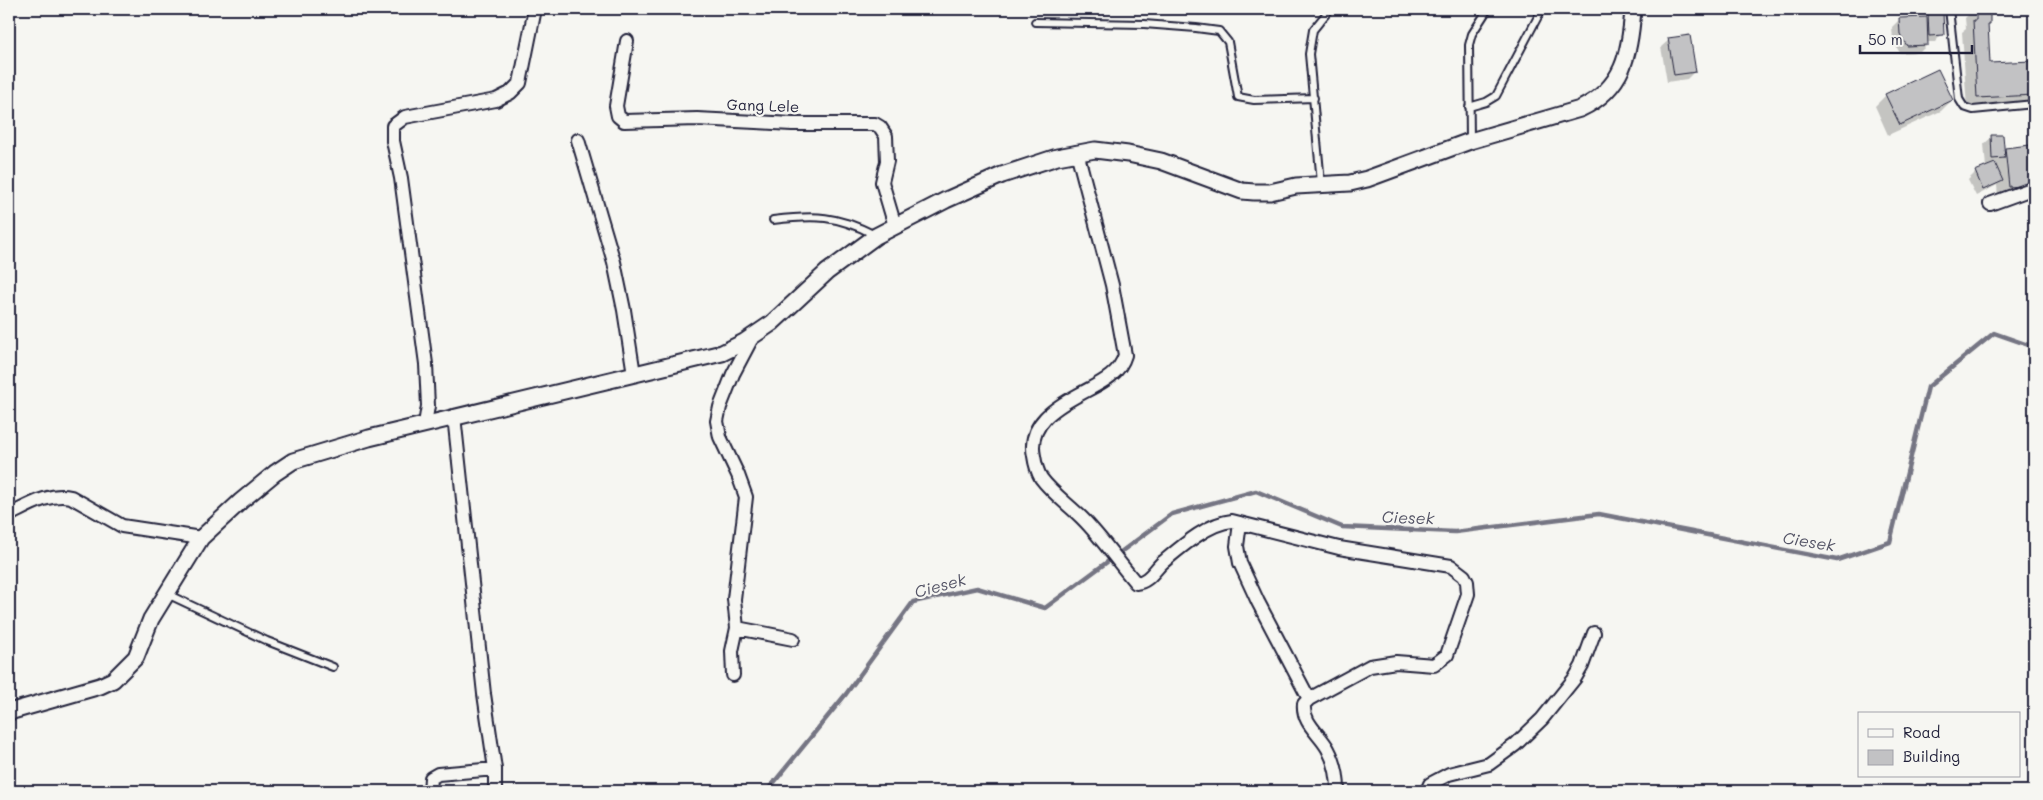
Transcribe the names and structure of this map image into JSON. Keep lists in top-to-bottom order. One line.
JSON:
{"streets":{"street":["Gang Lele"]},"water":["Ciesek"],"legend":["Road","Building"],"scale_bar":"50 m"}
